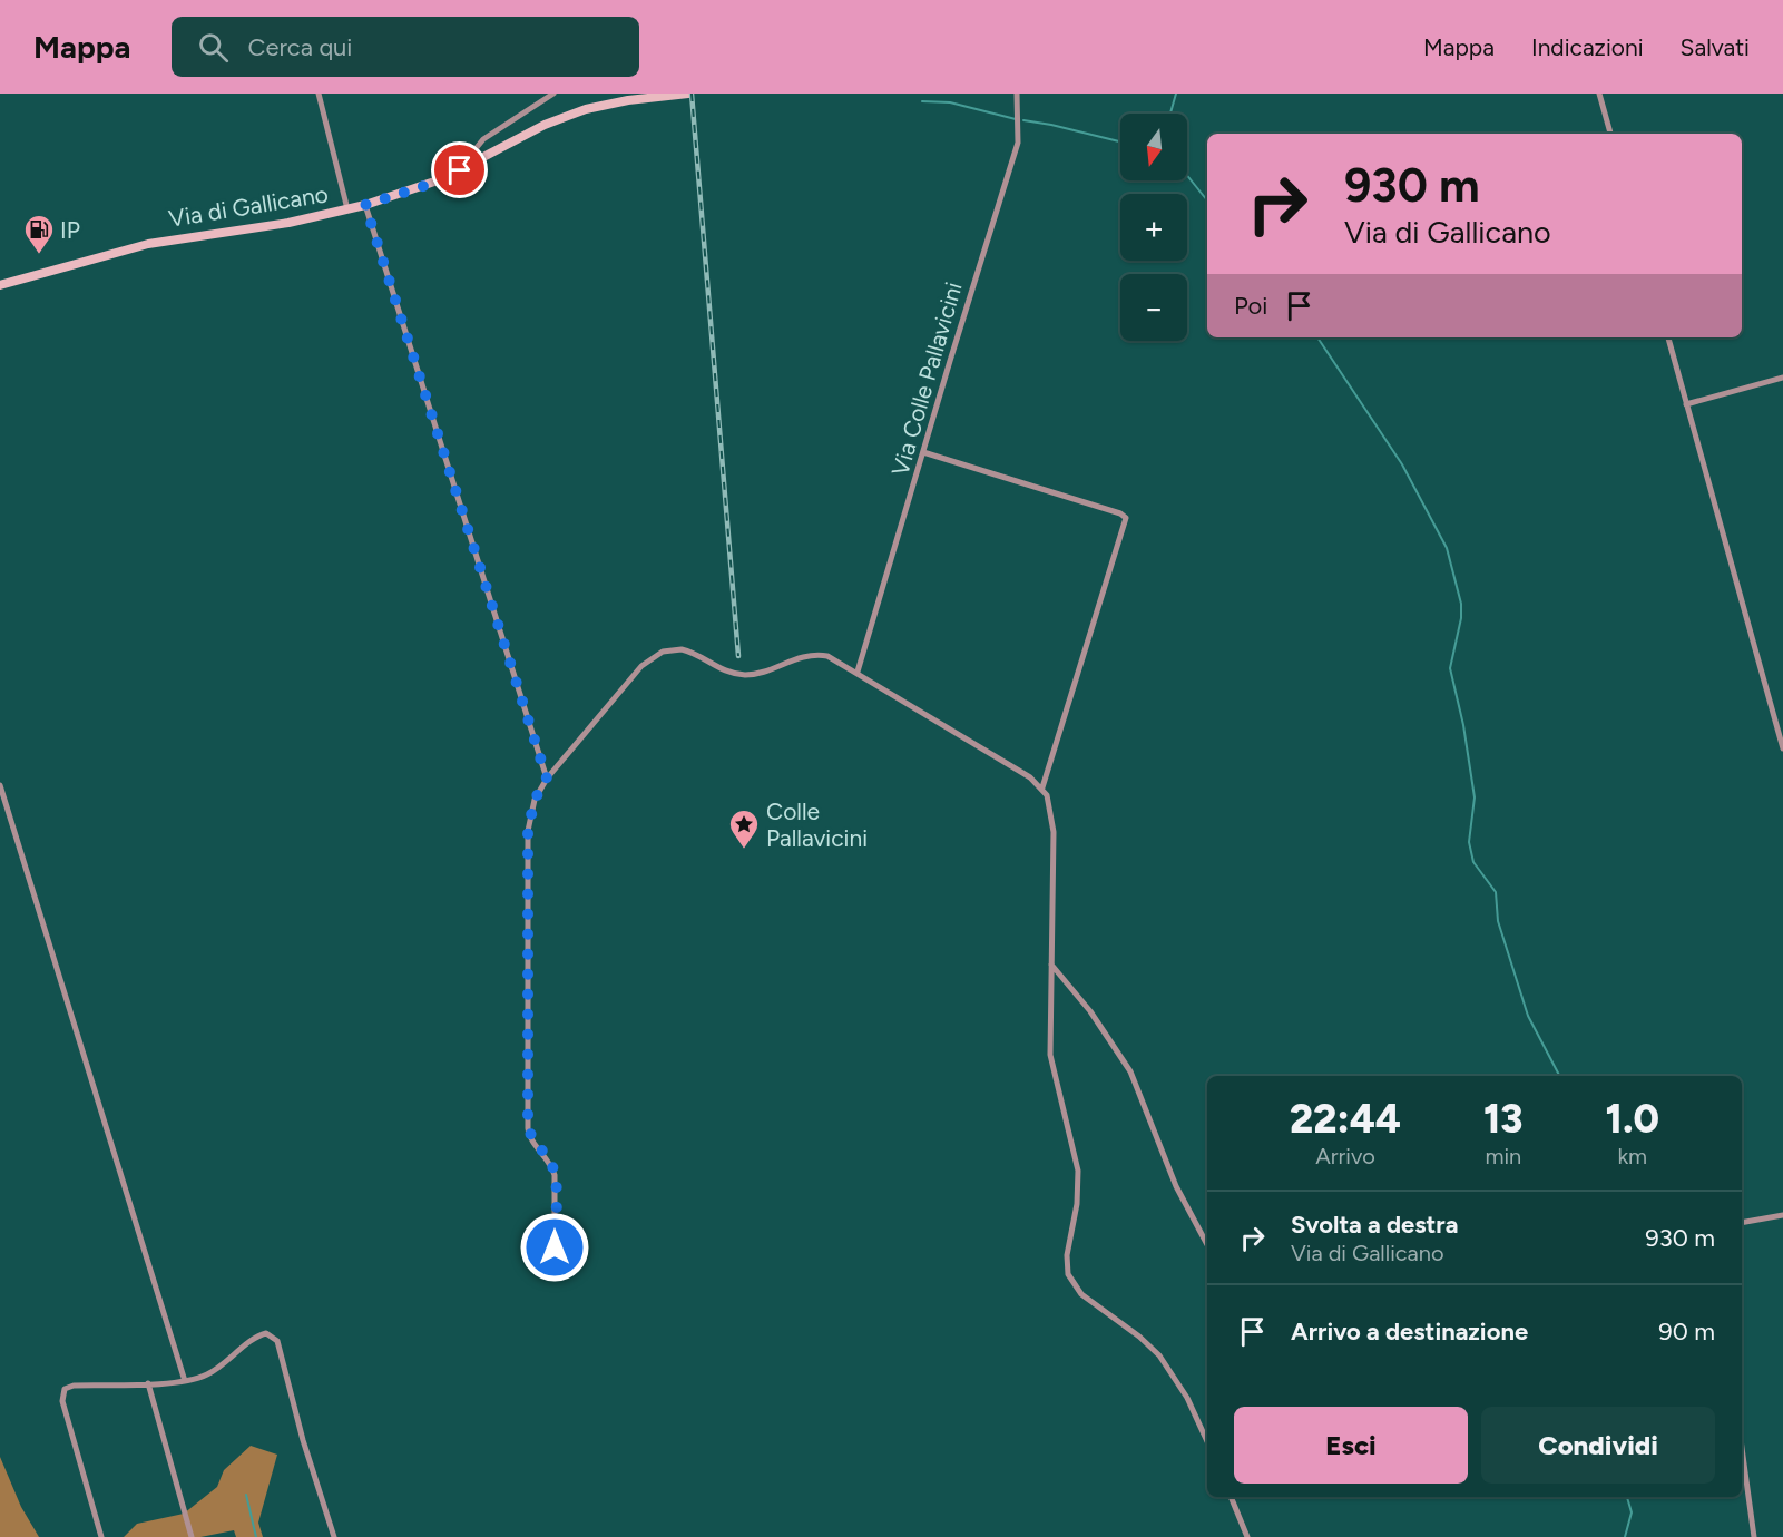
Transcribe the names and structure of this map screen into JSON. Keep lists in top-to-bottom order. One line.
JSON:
{"streets":{"street":["Via di Gallicano","Via Colle Pallavicini"]},"places":{"fuel station":["IP"],"place":["Colle Pallavicini"]},"north":"bottom","page":{"header":"Mappa","search":"Cerca qui","nav":["Mappa","Indicazioni","Salvati"],"map_buttons":["+","−"],"turn":["930 m","Via di Gallicano"],"then":"Poi","eta":["22:44","Arrivo","13","min","1.0","km"],"list":[{"name":"Svolta a destra","note":"Via di Gallicano","value":"930 m"},{"name":"Arrivo a destinazione","value":"90 m"}],"buttons":["Esci","Condividi"]}}
